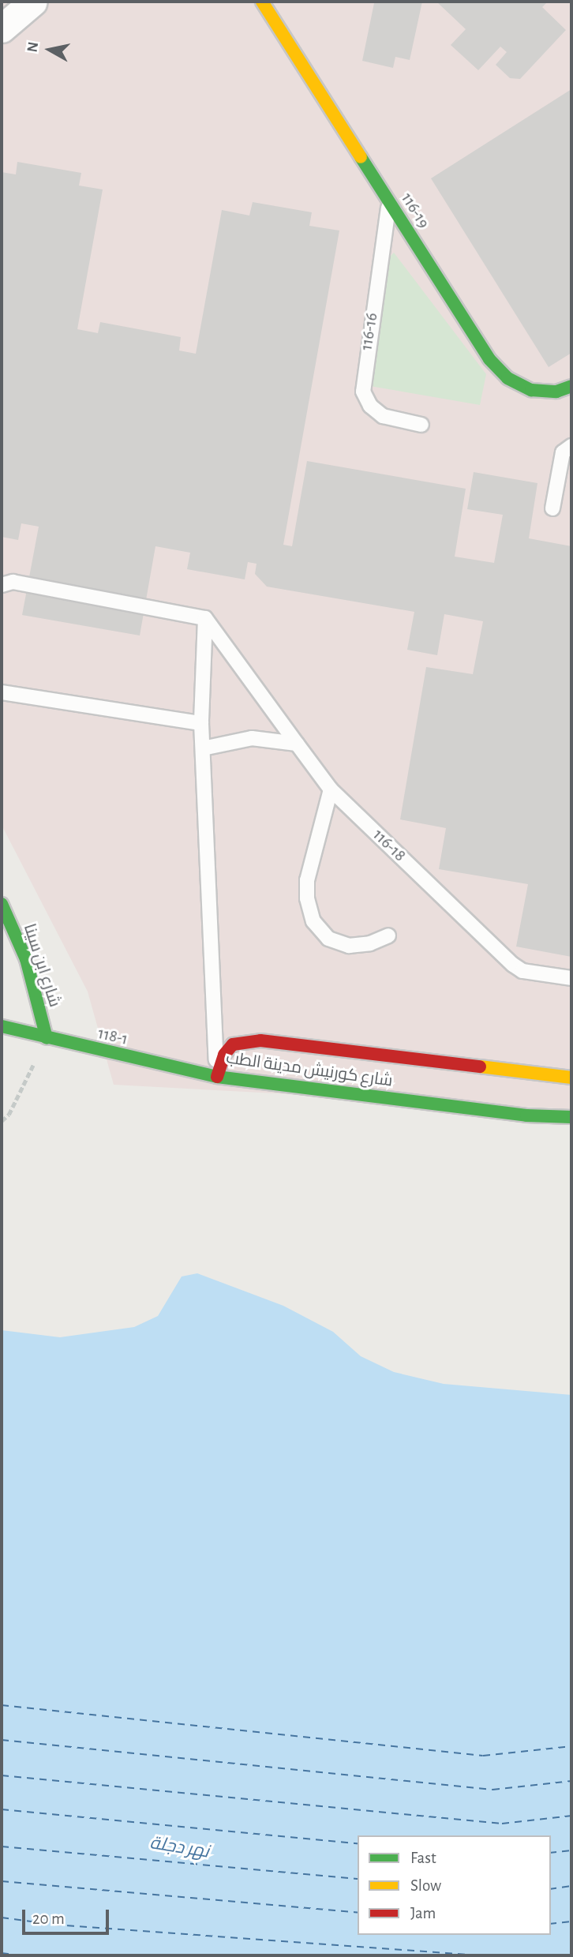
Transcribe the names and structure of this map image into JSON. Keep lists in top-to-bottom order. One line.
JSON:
{"streets":{"street":["116-19","شارع ابن سينا","118-1","شارع كورنيش مدينة الطب"],"lane":["116-16","116-18"]},"crossings":[["116-19","116-16"],["شارع ابن سينا","118-1"],["118-1","شارع كورنيش مدينة الطب"]],"water":["نهر دجلة"],"legend":["Fast","Slow","Jam"],"scale_bar":"20 m","north":"left"}
